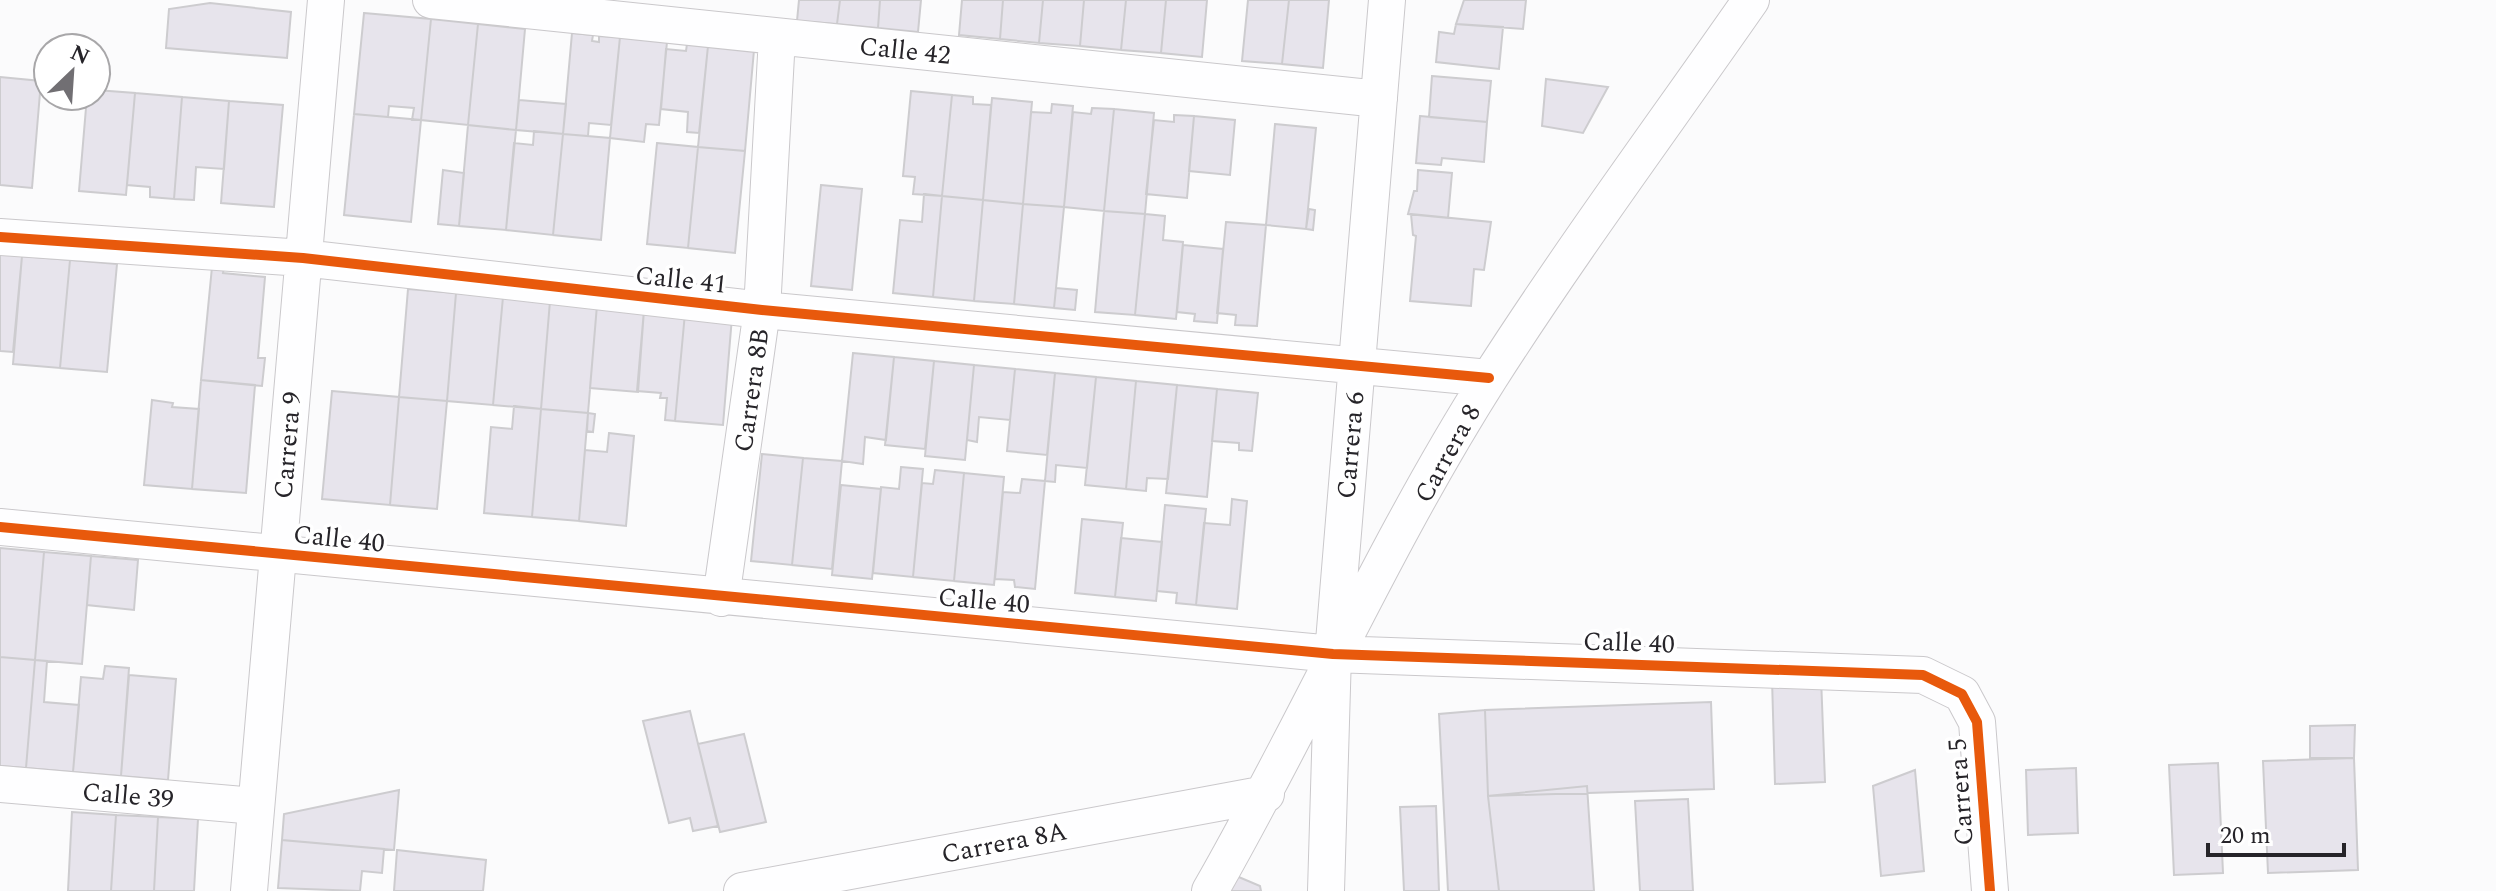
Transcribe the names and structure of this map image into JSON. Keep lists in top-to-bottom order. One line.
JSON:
{"streets":{"street":["Calle 42","Calle 41","Carrera 8B","Carrera 9","Carrera 6","Carrera 8","Calle 40","Carrera 5","Calle 39","Carrera 8A"]},"crossings":[["Calle 42","Carrera 8B"],["Calle 42","Carrera 6"],["Calle 41","Carrera 8B"],["Calle 41","Carrera 9"],["Calle 41","Carrera 6"],["Calle 41","Carrera 8"],["Carrera 8B","Calle 40"],["Carrera 9","Calle 40"],["Carrera 9","Calle 39"],["Carrera 6","Carrera 8"],["Carrera 6","Calle 40"],["Carrera 8","Calle 40"],["Carrera 8","Carrera 8A"],["Calle 40","Carrera 5"]],"scale_bar":"20 m","north":"top right"}
